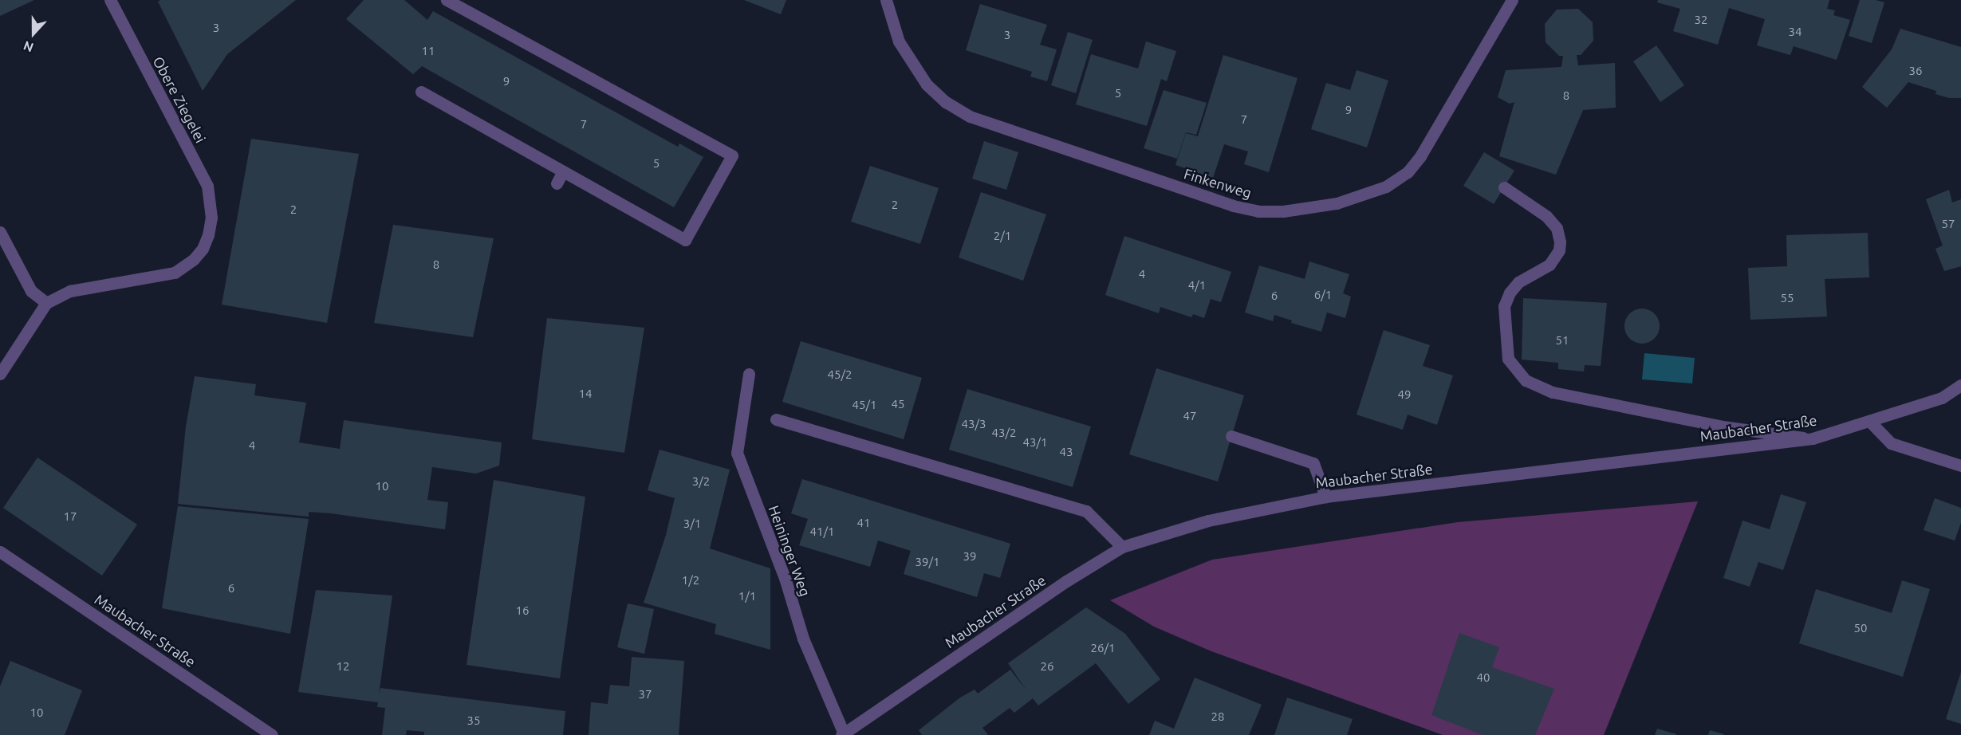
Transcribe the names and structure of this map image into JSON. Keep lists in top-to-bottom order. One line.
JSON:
{"streets":{"street":["Obere Ziegelei","Finkenweg","Maubacher Straße","Heininger Weg"]},"crossings":[["Maubacher Straße","Heininger Weg"]],"house_numbers":["32","3","34","3","11","36","9","5","8","9","7","7","5","2","2","57","2/1","8","4","4/1","6/1","6","55","51","45/2","14","49","45","45/1","47","43/3","43/2","43/1","4","43","3/2","10","17","41","3/1","41/1","39","39/1","1/2","6","1/1","16","50","26/1","12","26","40","37","10","28","35"],"north":"bottom"}
